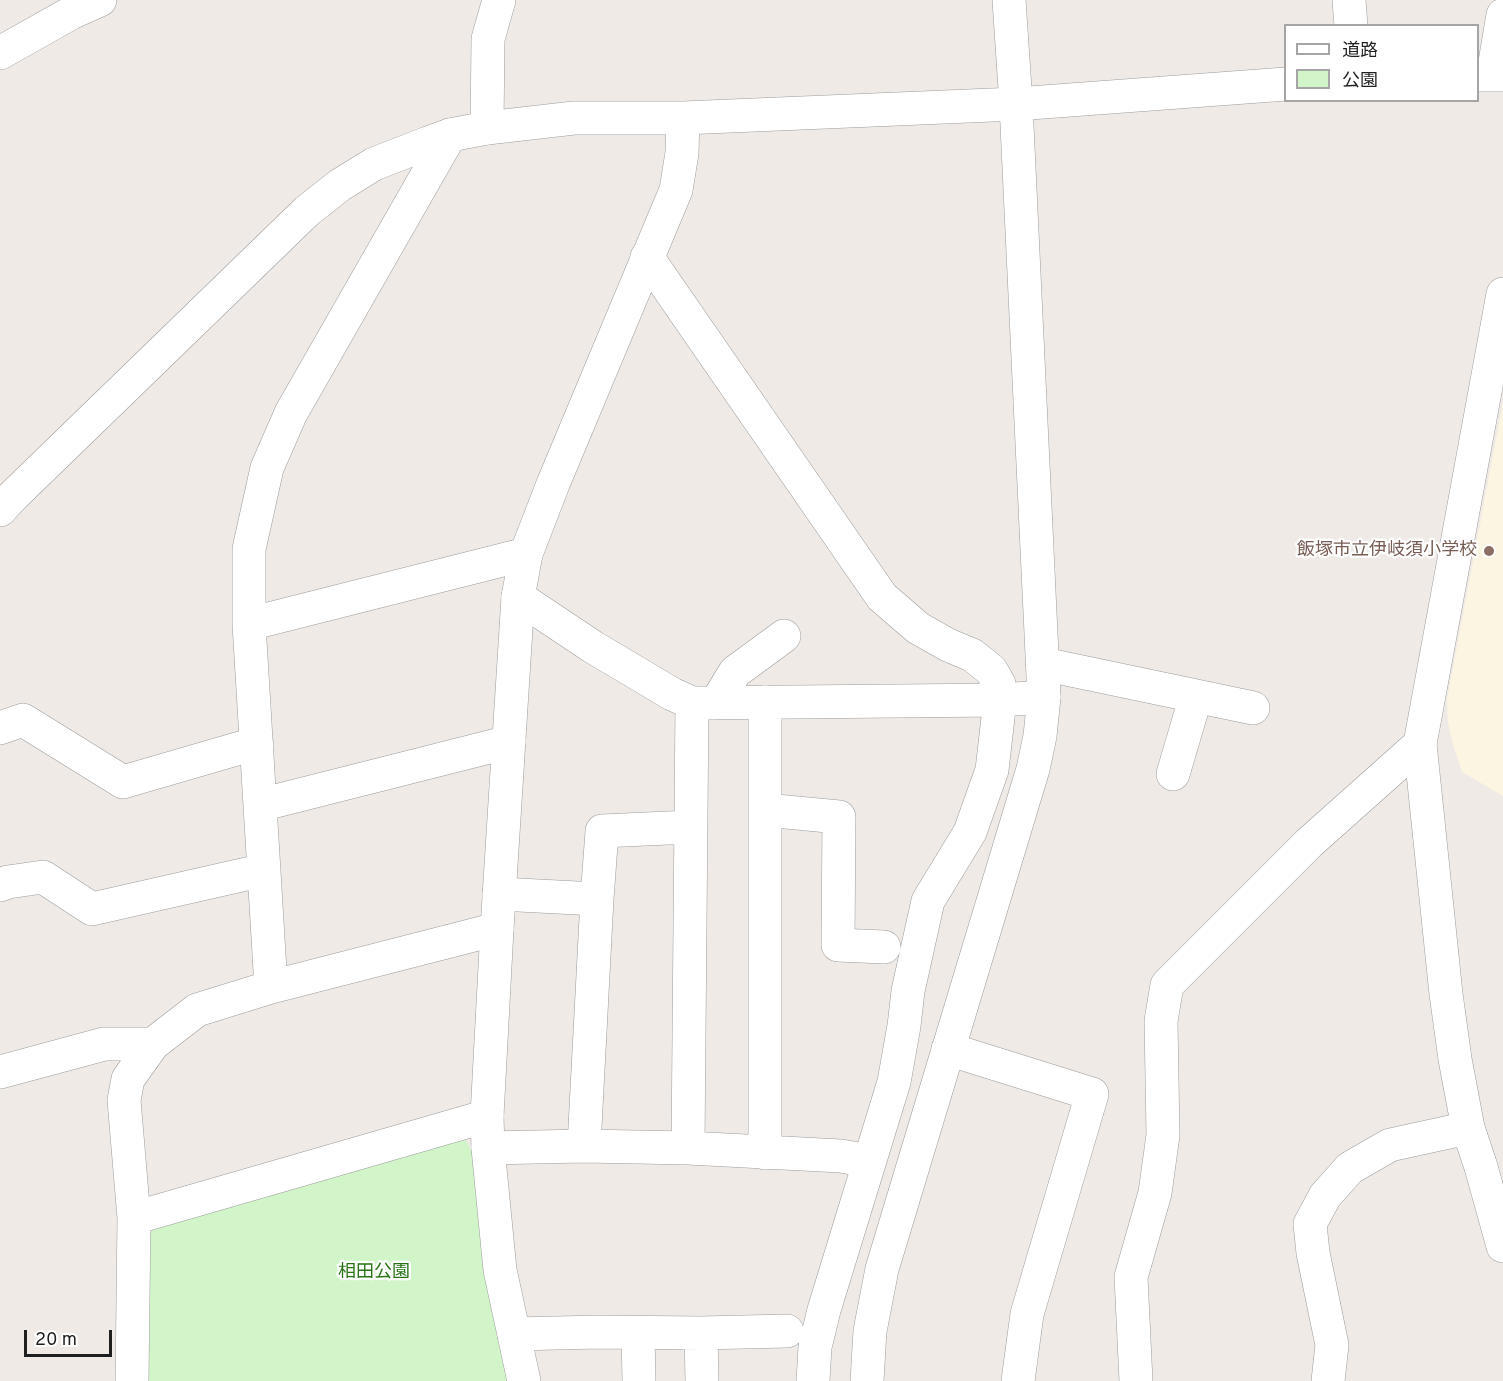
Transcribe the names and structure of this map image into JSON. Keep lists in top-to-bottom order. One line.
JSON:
{"parks":["相田公園"],"places":["飯塚市立伊岐須小学校"],"legend":["道路","公園"],"scale_bar":"20 m"}
